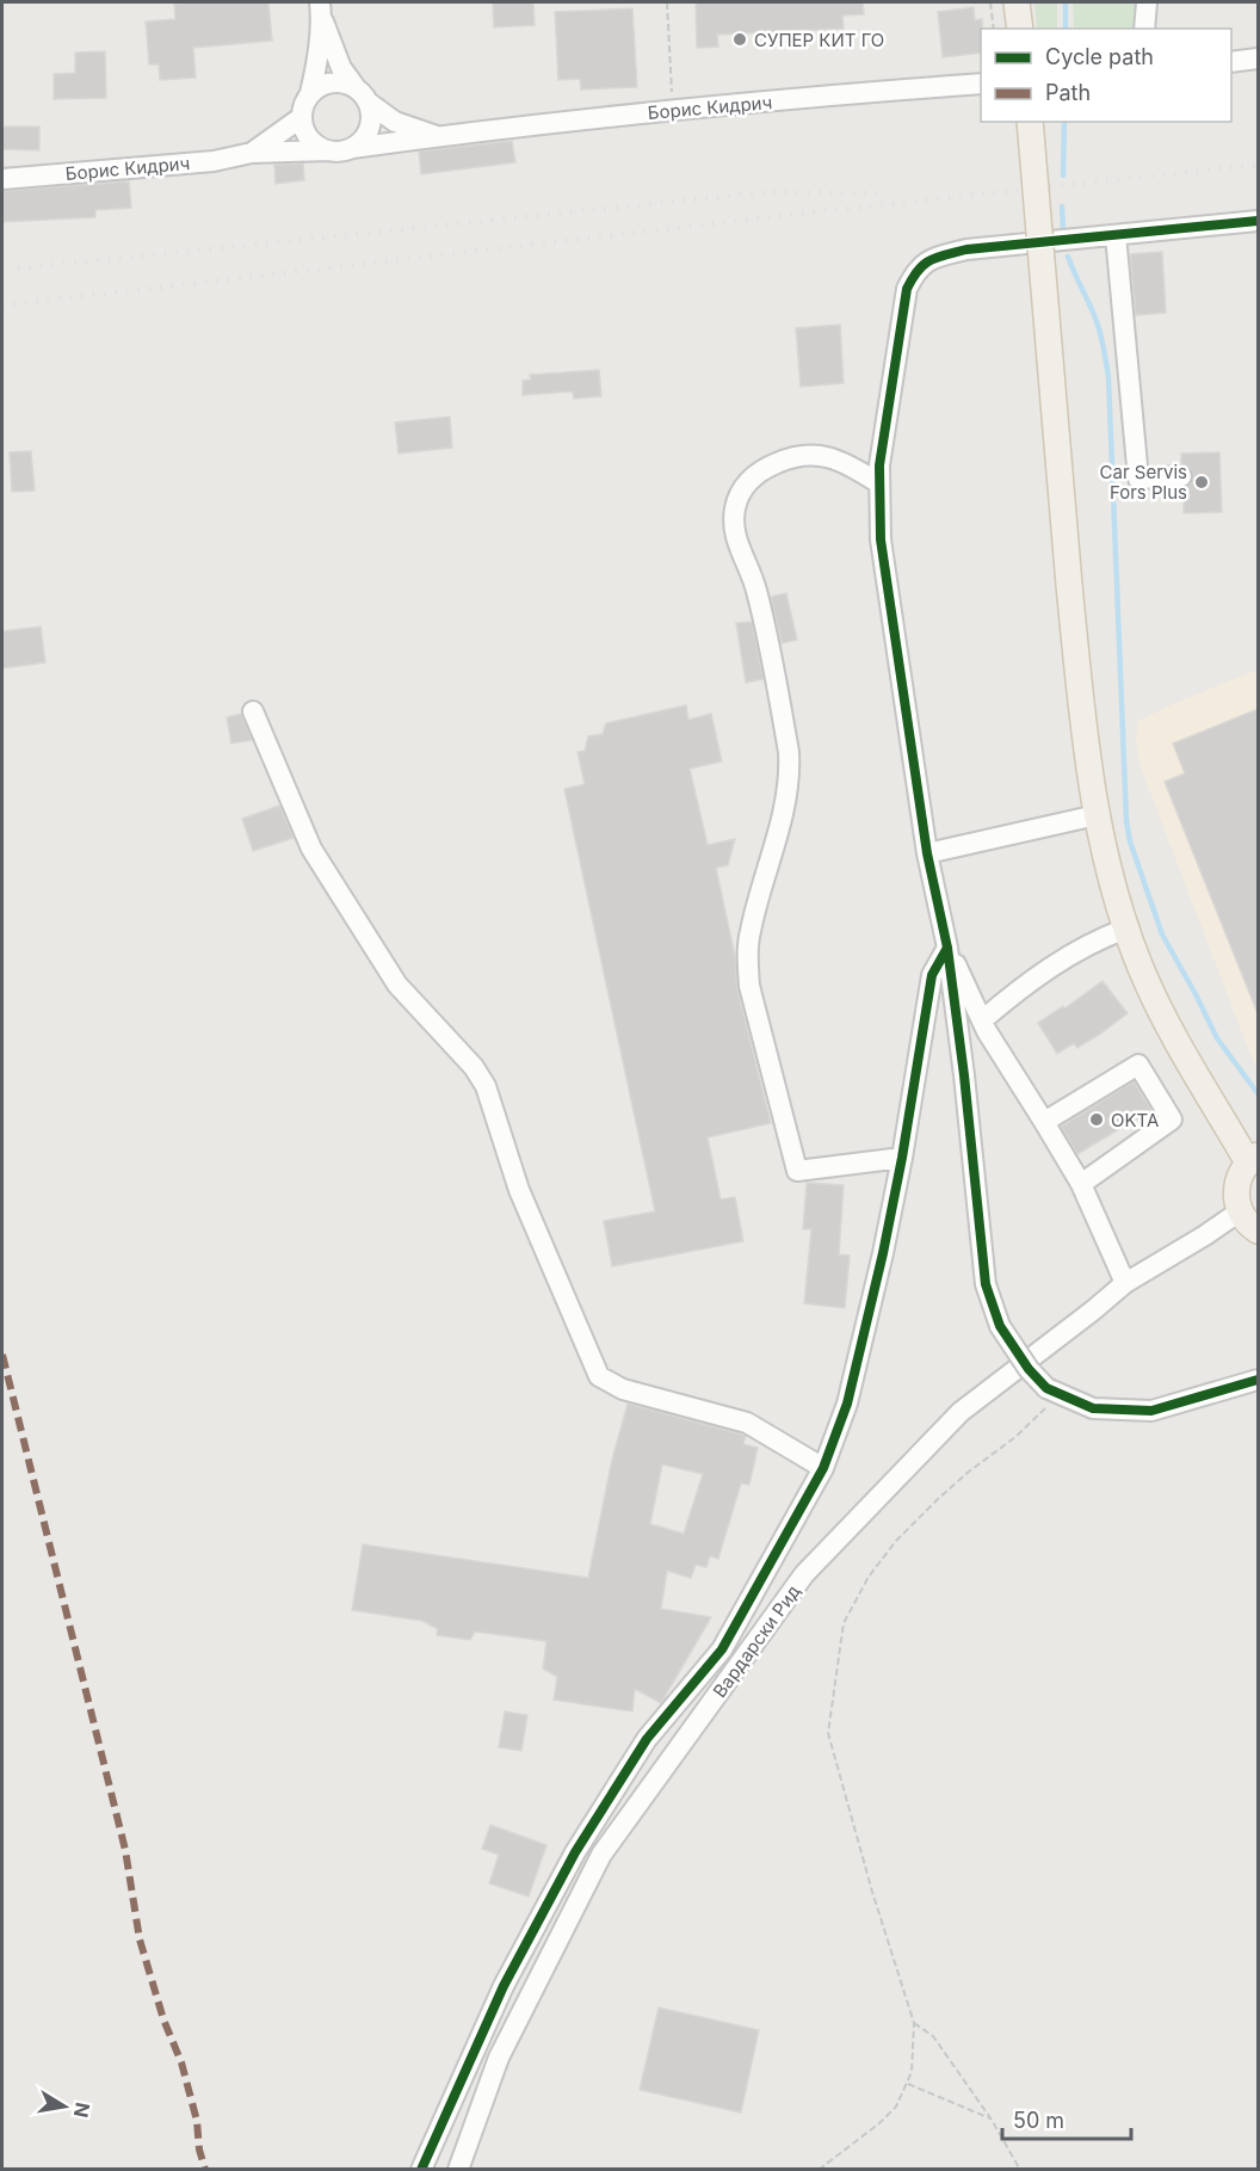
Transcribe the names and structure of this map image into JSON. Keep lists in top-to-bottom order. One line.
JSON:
{"streets":{"street":["Борис Кидрич","Вардарски Рид"]},"places":["СУПЕР КИТ ГО","Car Servis Fors Plus","OKTA"],"legend":["Cycle path","Path"],"scale_bar":"50 m","north":"right"}
